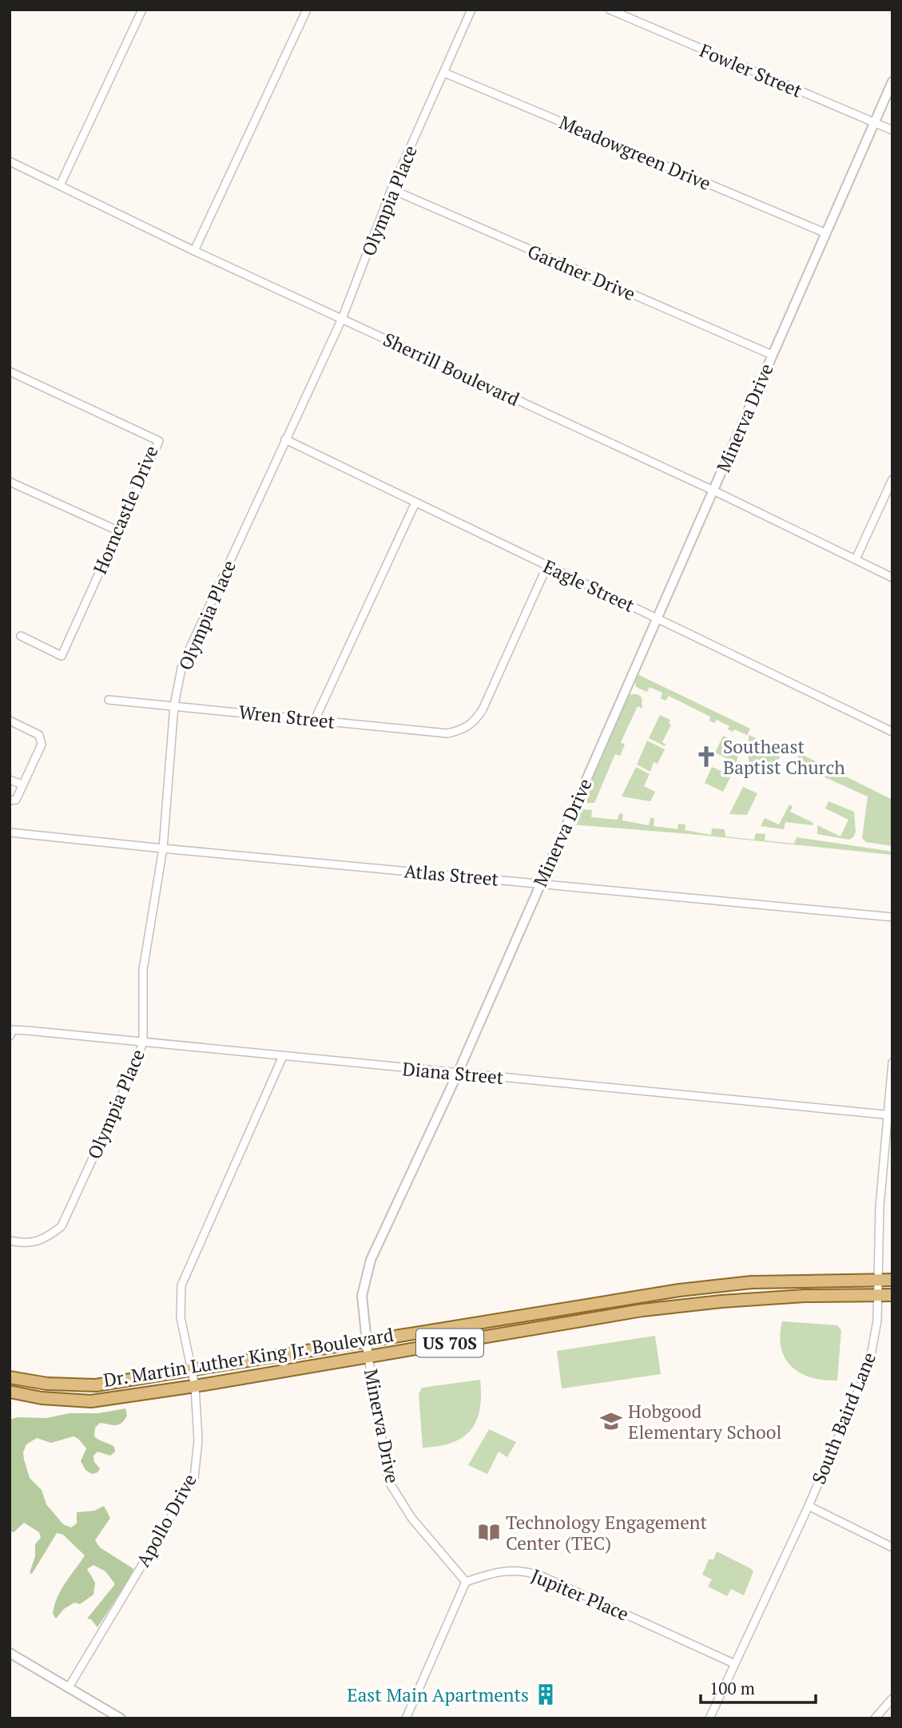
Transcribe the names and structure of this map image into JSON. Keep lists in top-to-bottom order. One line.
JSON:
{"streets":{"main road":["US 70S","Dr. Martin Luther King Jr. Boulevard"],"street":["Fowler Street","Meadowgreen Drive","Olympia Place","Gardner Drive","Sherrill Boulevard","Minerva Drive","Horncastle Drive","Eagle Street","Wren Street","Atlas Street","Diana Street","South Baird Lane","Apollo Drive","Jupiter Place"]},"crossings":[["Fowler Street","Minerva Drive"],["Meadowgreen Drive","Olympia Place"],["Meadowgreen Drive","Minerva Drive"],["Olympia Place","Gardner Drive"],["Olympia Place","Sherrill Boulevard"],["Olympia Place","Eagle Street"],["Olympia Place","Wren Street"],["Olympia Place","Atlas Street"],["Olympia Place","Diana Street"],["Gardner Drive","Minerva Drive"],["Sherrill Boulevard","Minerva Drive"],["Minerva Drive","Eagle Street"],["Minerva Drive","Atlas Street"],["Minerva Drive","Diana Street"],["Minerva Drive","Dr. Martin Luther King Jr. Boulevard"],["Minerva Drive","Jupiter Place"],["Eagle Street","Wren Street"],["Diana Street","South Baird Lane"],["Diana Street","Apollo Drive"],["Dr. Martin Luther King Jr. Boulevard","South Baird Lane"],["Dr. Martin Luther King Jr. Boulevard","Apollo Drive"],["South Baird Lane","Jupiter Place"]],"places":{"church":["Southeast Baptist Church"],"school or university":["Hobgood Elementary School"],"library":["Technology Engagement Center (TEC)"],"building":["East Main Apartments"]},"scale_bar":"100 m"}
